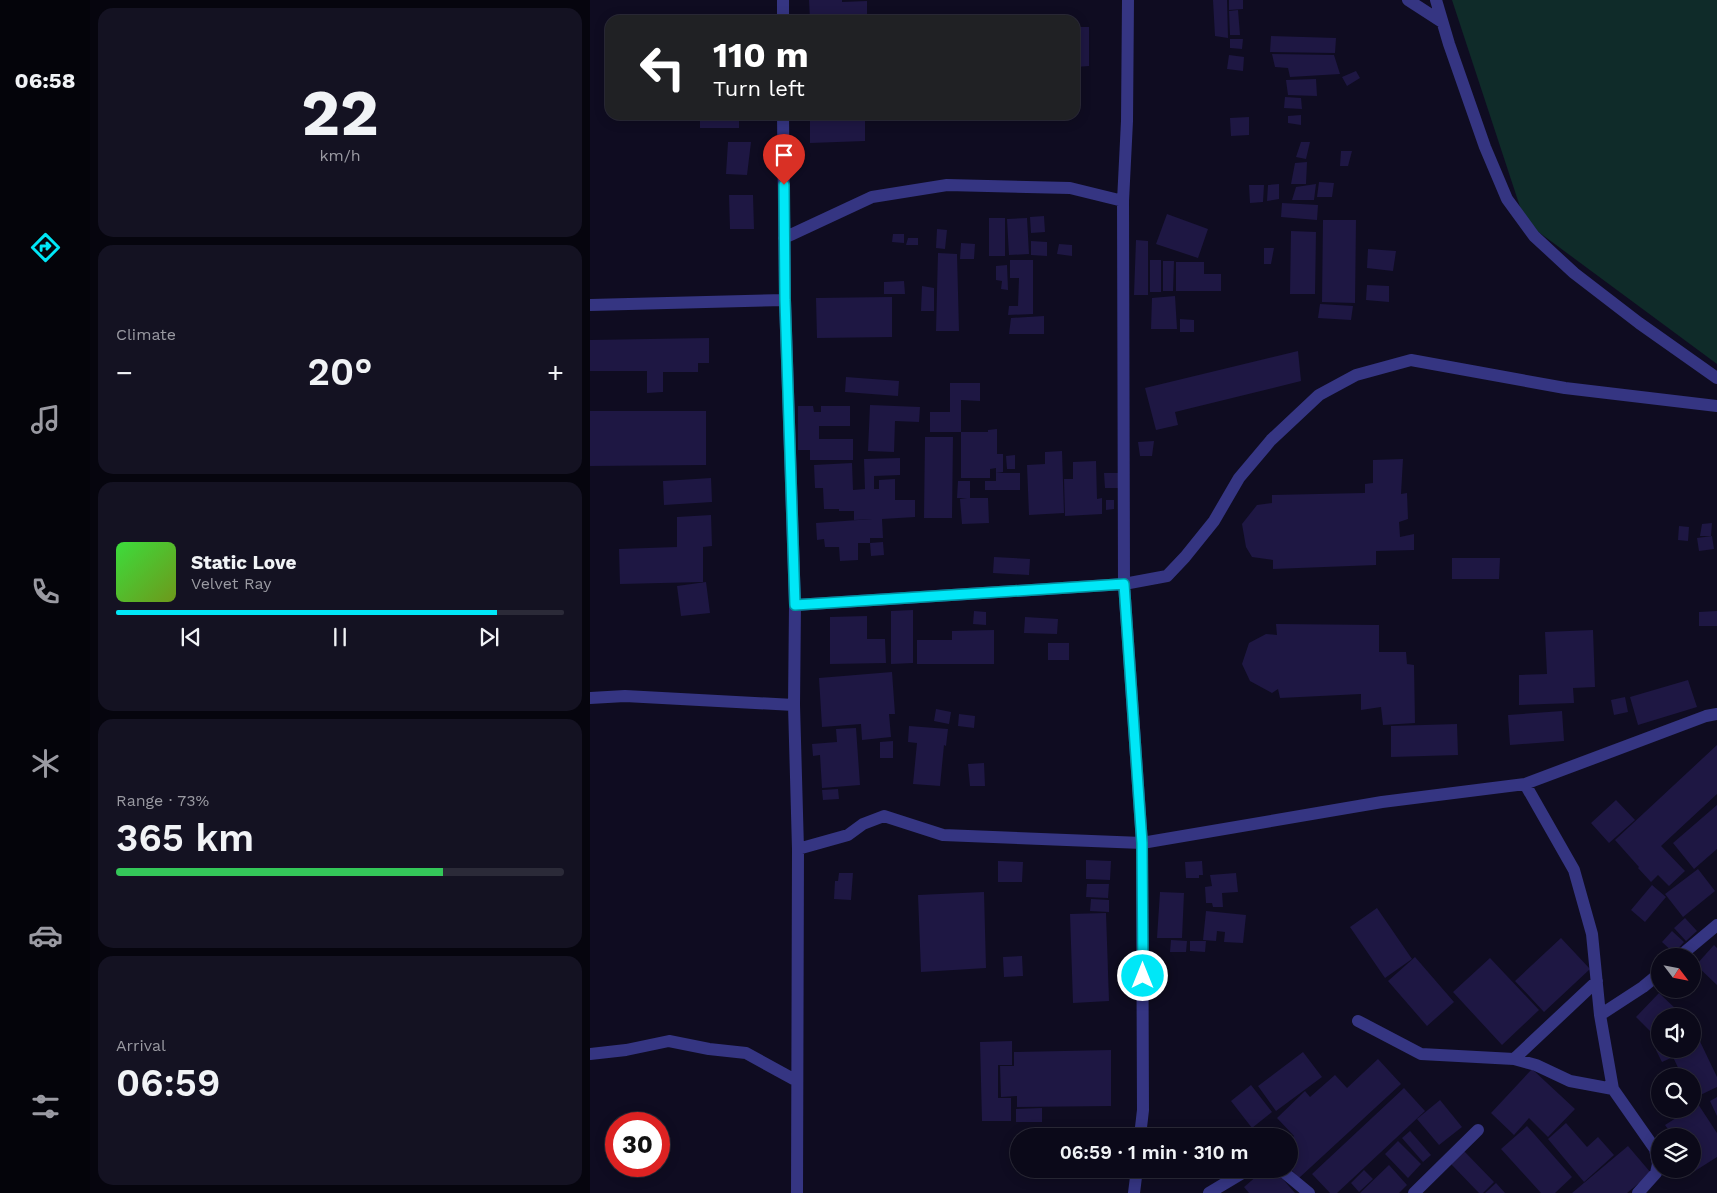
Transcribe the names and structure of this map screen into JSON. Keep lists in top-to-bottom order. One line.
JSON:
{"north":"bottom right","page":{"tabs":"06:58","tile":[["22","km/h"],"Climate",["Range · 73%","365 km"],["Arrival","06:59"]],"turn":["110 m","Turn left"],"heat":["−","20°","+"],"song":["Static Love","Velvet Ray"],"limit":"30","trip":"06:59 · 1 min · 310 m"}}
